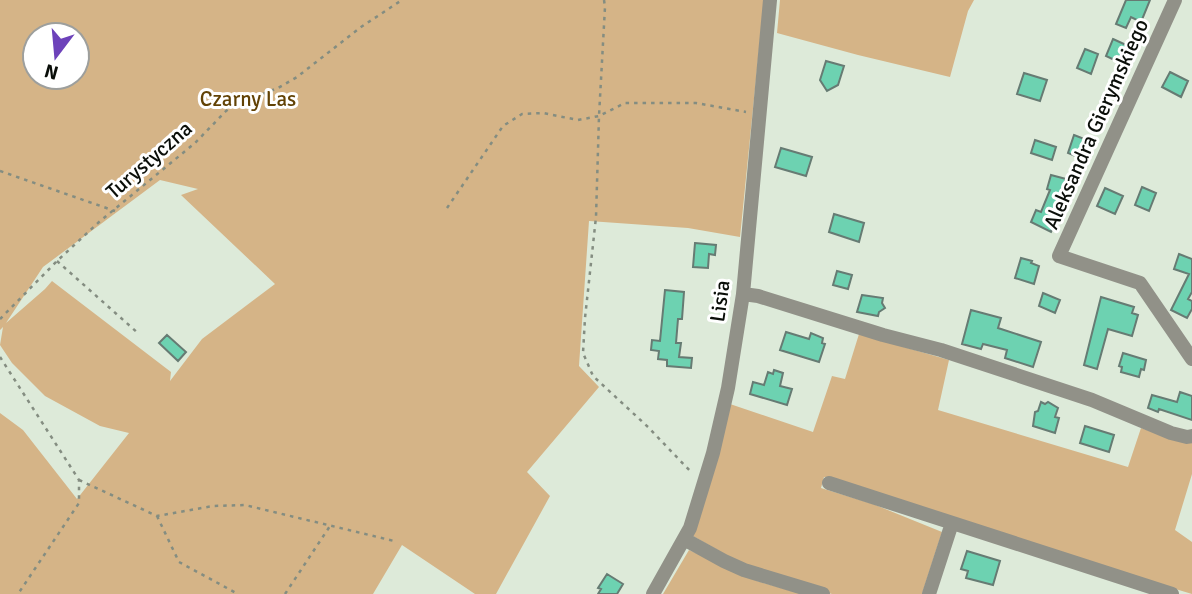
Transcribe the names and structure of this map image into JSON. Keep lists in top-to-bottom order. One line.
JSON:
{"streets":{"street":["Aleksandra Gierymskiego","Lisia"],"path":["Turystyczna"]},"parks":["Czarny Las"],"north":"bottom"}
